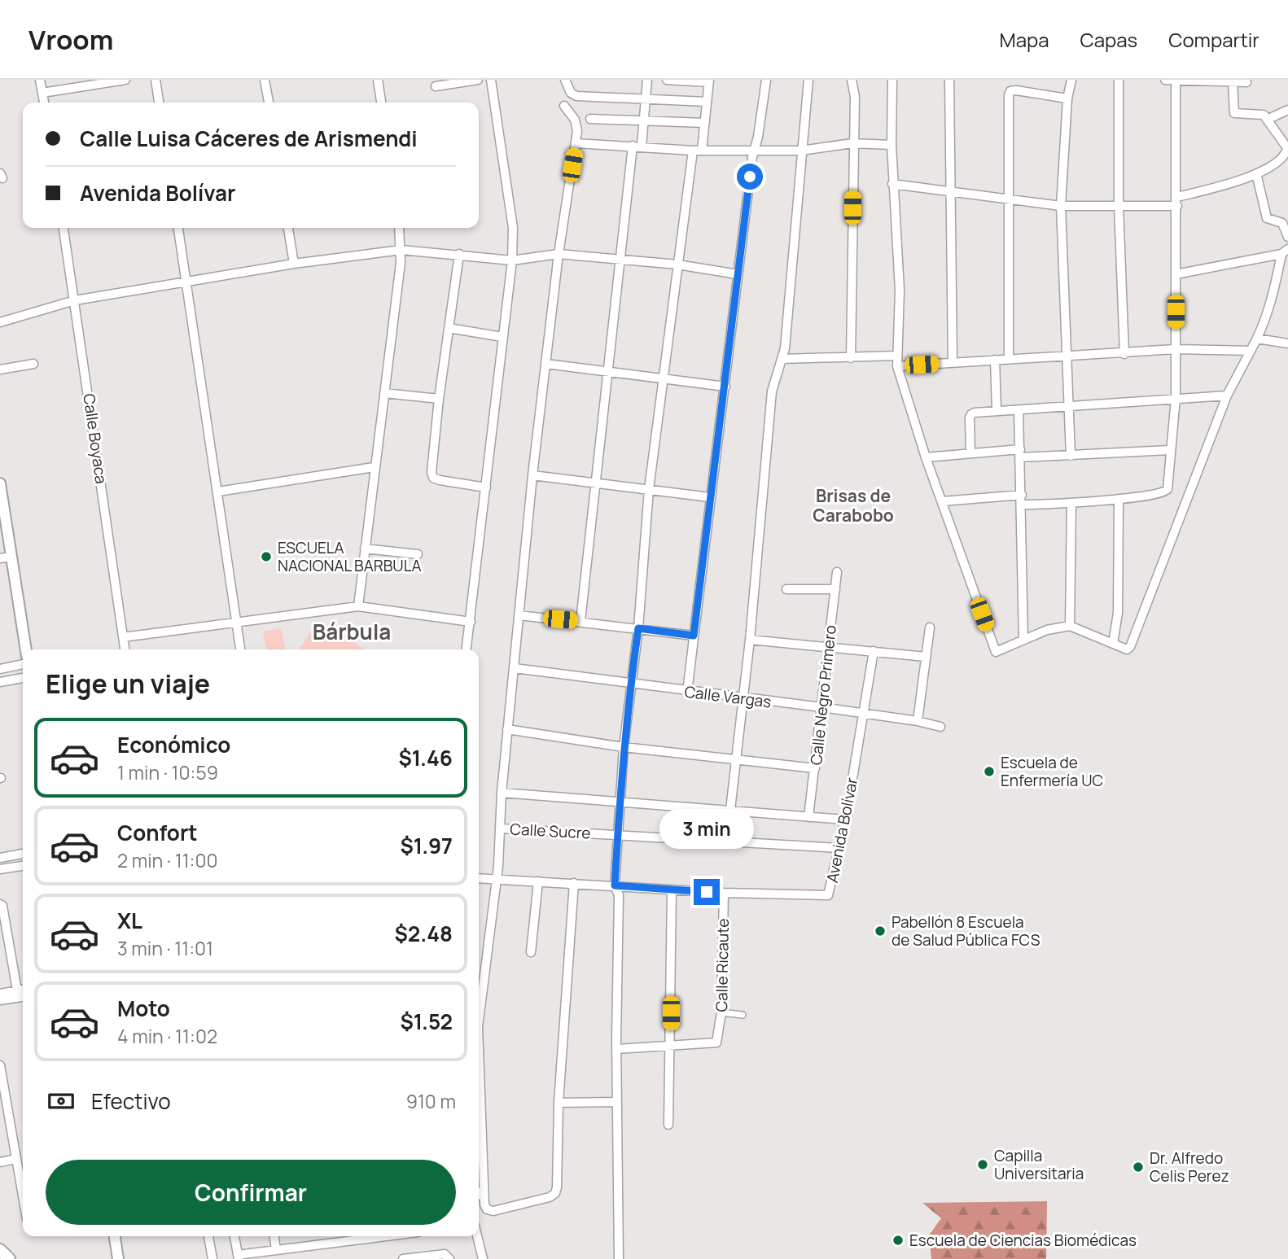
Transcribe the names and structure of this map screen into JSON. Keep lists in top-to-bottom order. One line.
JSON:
{"streets":{"street":["Calle Boyaca","Calle Negro Primero","Calle Vargas","Avenida Bolívar","Calle Sucre","Calle Ricaute"]},"crossings":[["Calle Negro Primero","Calle Vargas"],["Calle Vargas","Avenida Bolívar"],["Avenida Bolívar","Calle Sucre"],["Avenida Bolívar","Calle Ricaute"]],"districts":["Brisas de Carabobo","Bárbula"],"places":["ESCUELA NACIONAL BARBULA","Escuela de Enfermería UC","Pabellón 8 Escuela de Salud Pública FCS","Capilla Universitaria","Dr. Alfredo Celis Perez","Escuela de Ciencias Biomédicas"],"page":{"header":"Vroom","nav":["Mapa","Capas","Compartir"],"banner":["Calle Luisa Cáceres de Arismendi","Avenida Bolívar"],"heading":"Elige un viaje","list":[{"name":"Económico","note":"1 min · 10:59","value":"$1.46"},{"name":"Confort","note":"2 min · 11:00","value":"$1.97"},{"name":"XL","note":"3 min · 11:01","value":"$2.48"},{"name":"Moto","note":"4 min · 11:02","value":"$1.52"}],"bubble":"3 min","pay":["Efectivo","910 m"],"buttons":"Confirmar"}}
